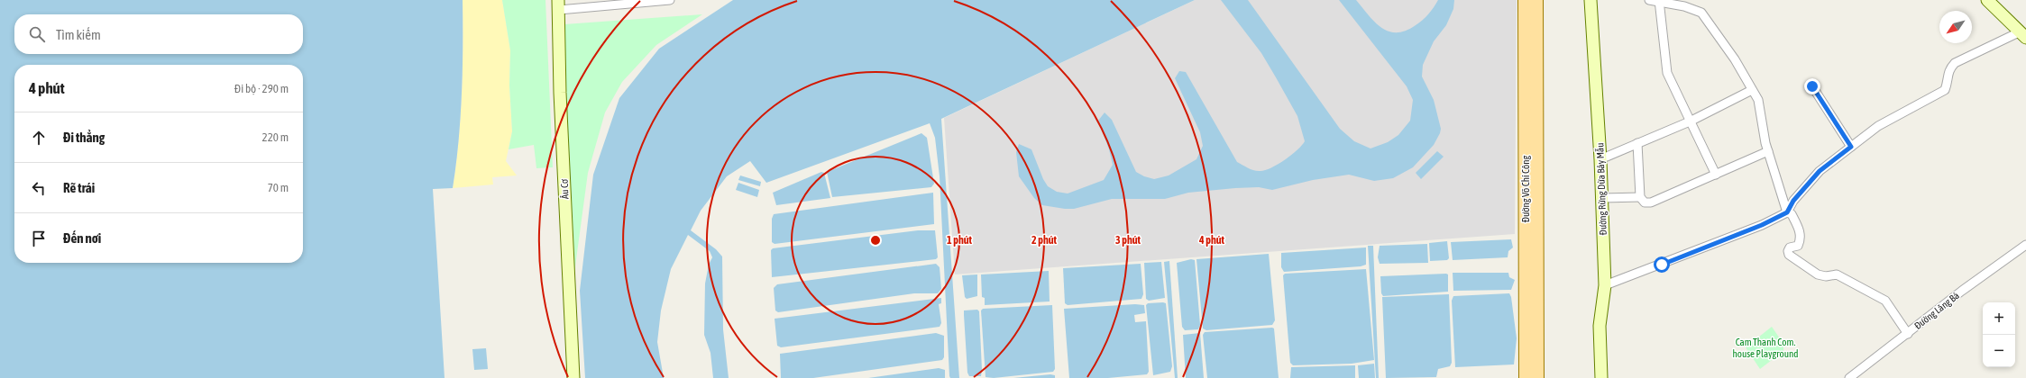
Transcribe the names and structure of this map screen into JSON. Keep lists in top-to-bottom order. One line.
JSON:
{"streets":{"main road":["Đường Võ Chí Công"],"street":["Âu Cơ","Đường Rừng Dừa Bảy Mẫu","Đường Lăng Bà"]},"parks":["Cam Thanh Com. house Playground"],"north":"bottom left","page":{"search":"Tìm kiếm","heading":["4 phút","Đi bộ · 290 m"],"list":[["Đi thẳng","220 m"],["Rẽ trái","70 m"],"Đến nơi"],"map_buttons":["+","−"]},"rings":["1 phút","2 phút","3 phút","4 phút"]}
